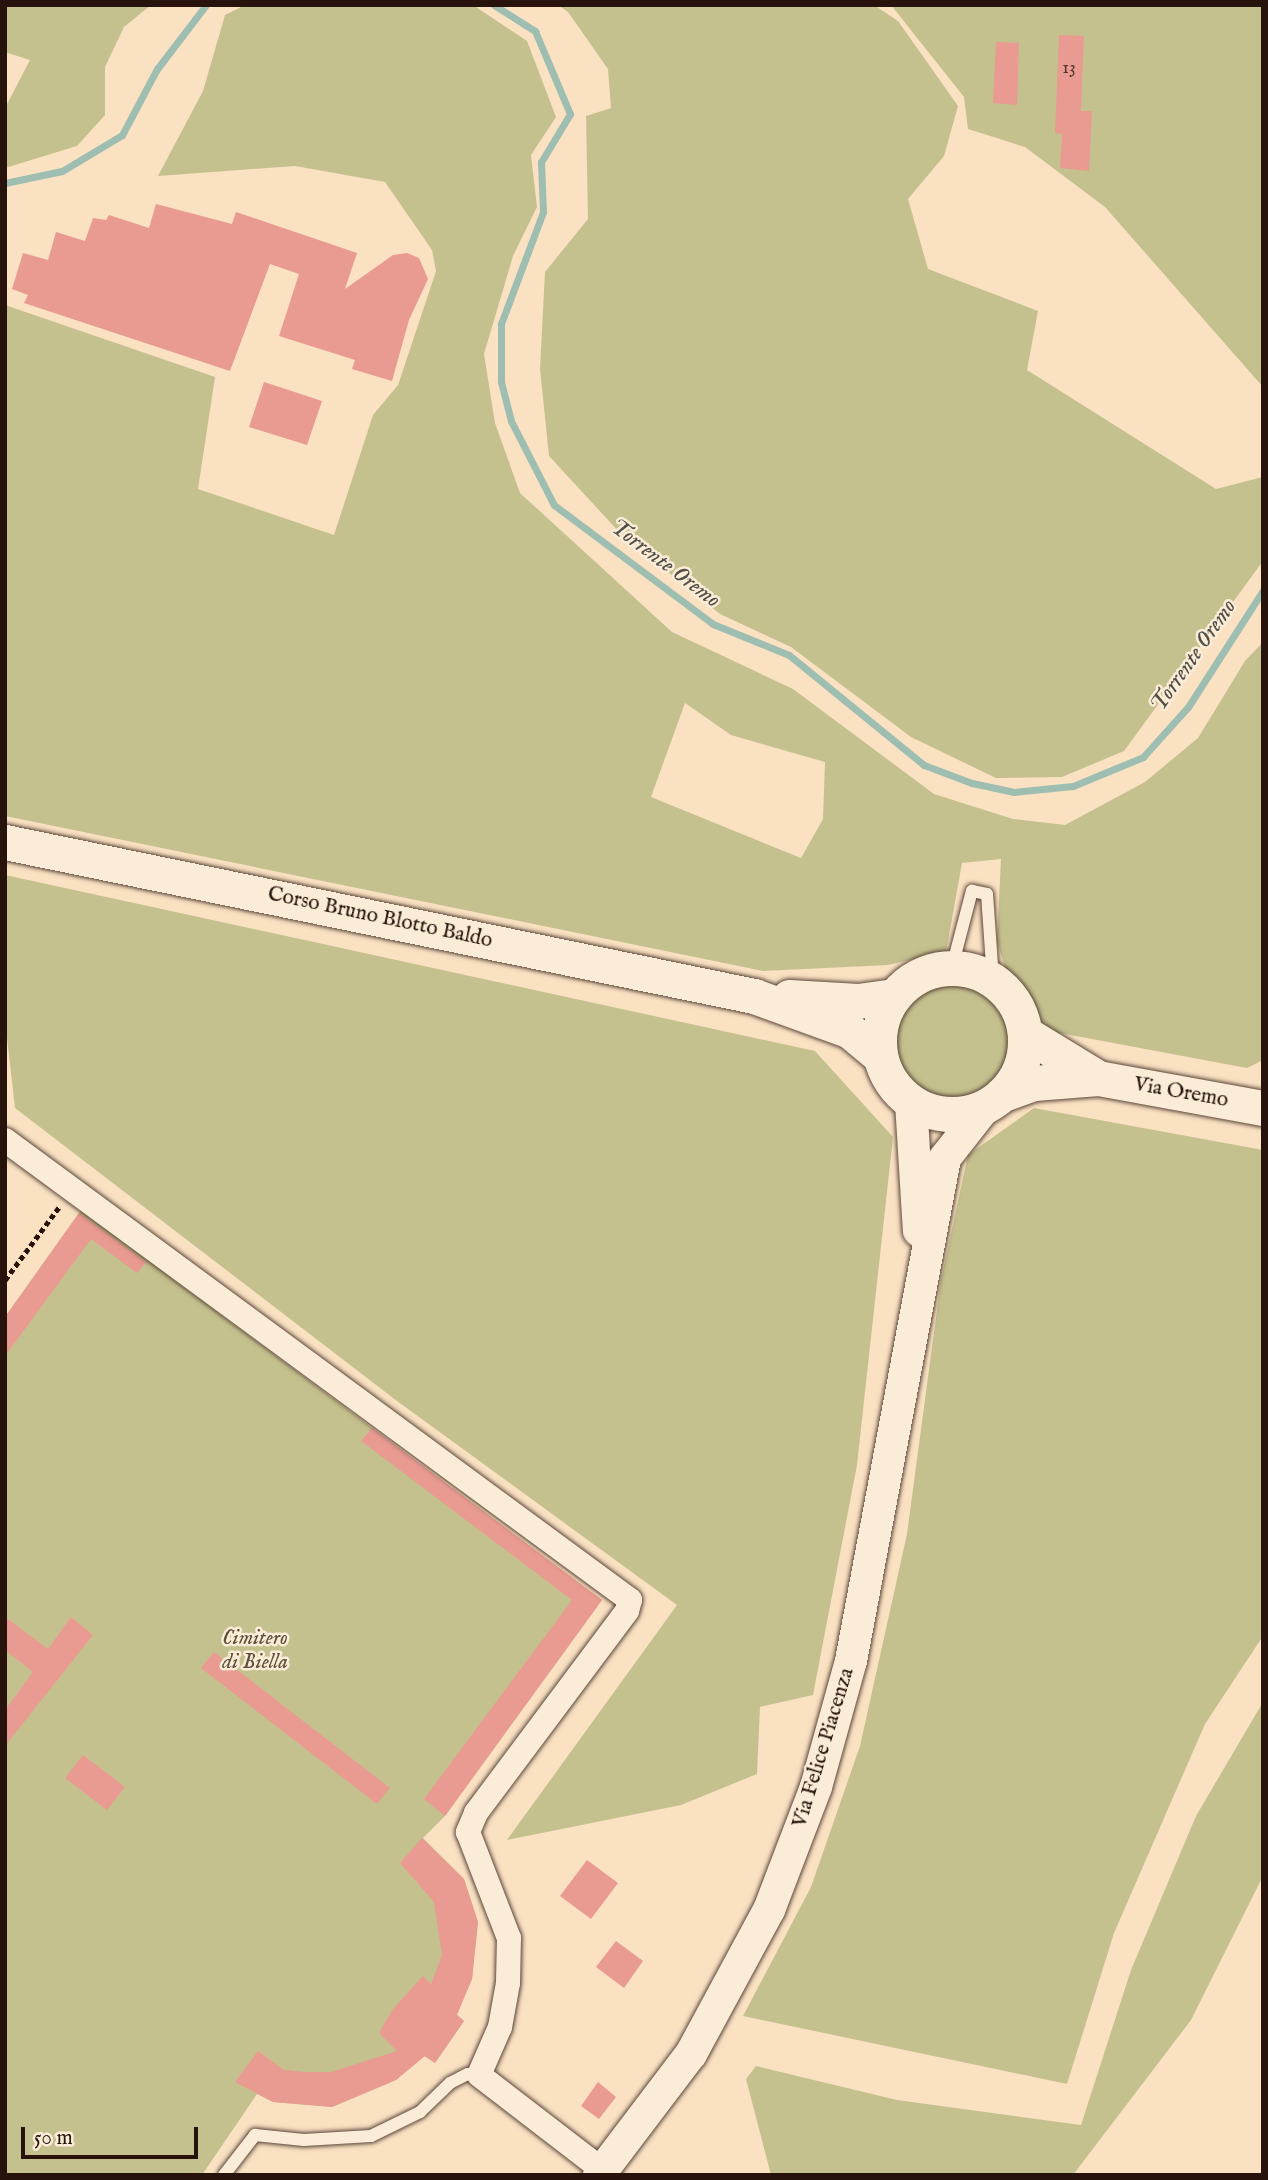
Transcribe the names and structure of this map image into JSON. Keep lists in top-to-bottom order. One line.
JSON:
{"streets":{"main road":["Corso Bruno Blotto Baldo","Via Oremo"],"street":["Via Felice Piacenza"]},"crossings":[["Corso Bruno Blotto Baldo","Via Oremo"],["Corso Bruno Blotto Baldo","Via Felice Piacenza"],["Via Oremo","Via Felice Piacenza"]],"water":["Torrente Oremo"],"parks":["Cimitero di Biella"],"house_numbers":["13"],"scale_bar":"50 m"}
